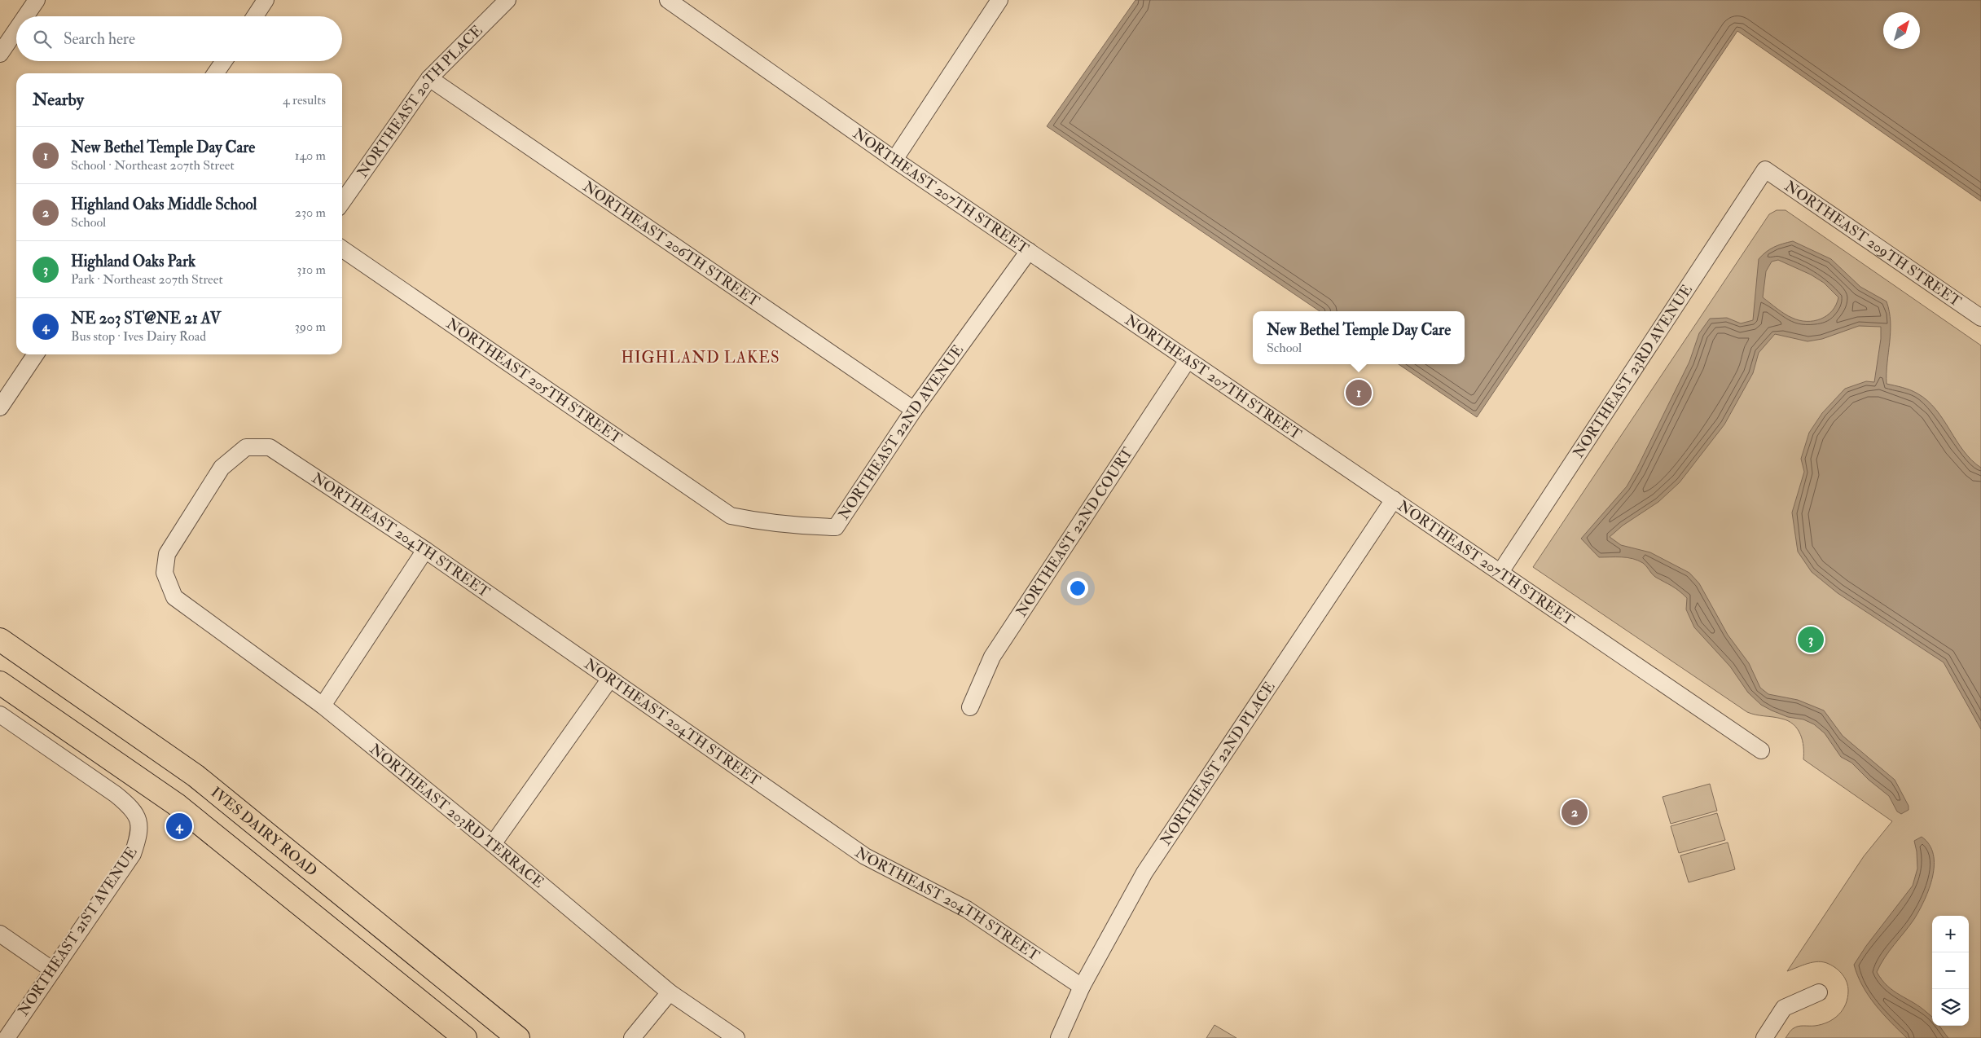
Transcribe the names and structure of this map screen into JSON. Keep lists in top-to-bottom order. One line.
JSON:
{"streets":{"main road":["IVES DAIRY ROAD"],"street":["NORTHEAST 20TH PLACE","NORTHEAST 207TH STREET","NORTHEAST 209TH STREET","NORTHEAST 206TH STREET","NORTHEAST 23RD AVENUE","NORTHEAST 205TH STREET","NORTHEAST 22ND AVENUE","NORTHEAST 22ND COURT","NORTHEAST 204TH STREET","NORTHEAST 22ND PLACE","NORTHEAST 203RD TERRACE","NORTHEAST 21ST AVENUE"]},"crossings":[["NORTHEAST 20TH PLACE","NORTHEAST 206TH STREET"],["NORTHEAST 207TH STREET","NORTHEAST 23RD AVENUE"],["NORTHEAST 207TH STREET","NORTHEAST 22ND AVENUE"],["NORTHEAST 207TH STREET","NORTHEAST 22ND COURT"],["NORTHEAST 207TH STREET","NORTHEAST 22ND PLACE"],["NORTHEAST 209TH STREET","NORTHEAST 23RD AVENUE"],["NORTHEAST 206TH STREET","NORTHEAST 22ND AVENUE"],["NORTHEAST 205TH STREET","NORTHEAST 22ND AVENUE"],["NORTHEAST 204TH STREET","NORTHEAST 22ND PLACE"],["NORTHEAST 204TH STREET","NORTHEAST 203RD TERRACE"]],"districts":["HIGHLAND LAKES"],"north":"top right","page":{"search":"Search here","heading":["Nearby","4 results"],"list":[{"mark":"1","name":"New Bethel Temple Day Care","note":"School · Northeast 207th Street","value":"140 m"},{"mark":"2","name":"Highland Oaks Middle School","note":"School","value":"230 m"},{"mark":"3","name":"Highland Oaks Park","note":"Park · Northeast 207th Street","value":"310 m"},{"mark":"4","name":"NE 203 ST@NE 21 AV","note":"Bus stop · Ives Dairy Road","value":"390 m"}],"popup":["New Bethel Temple Day Care","School"],"pins":["1","3","2","4"],"map_buttons":["+","−"]}}
